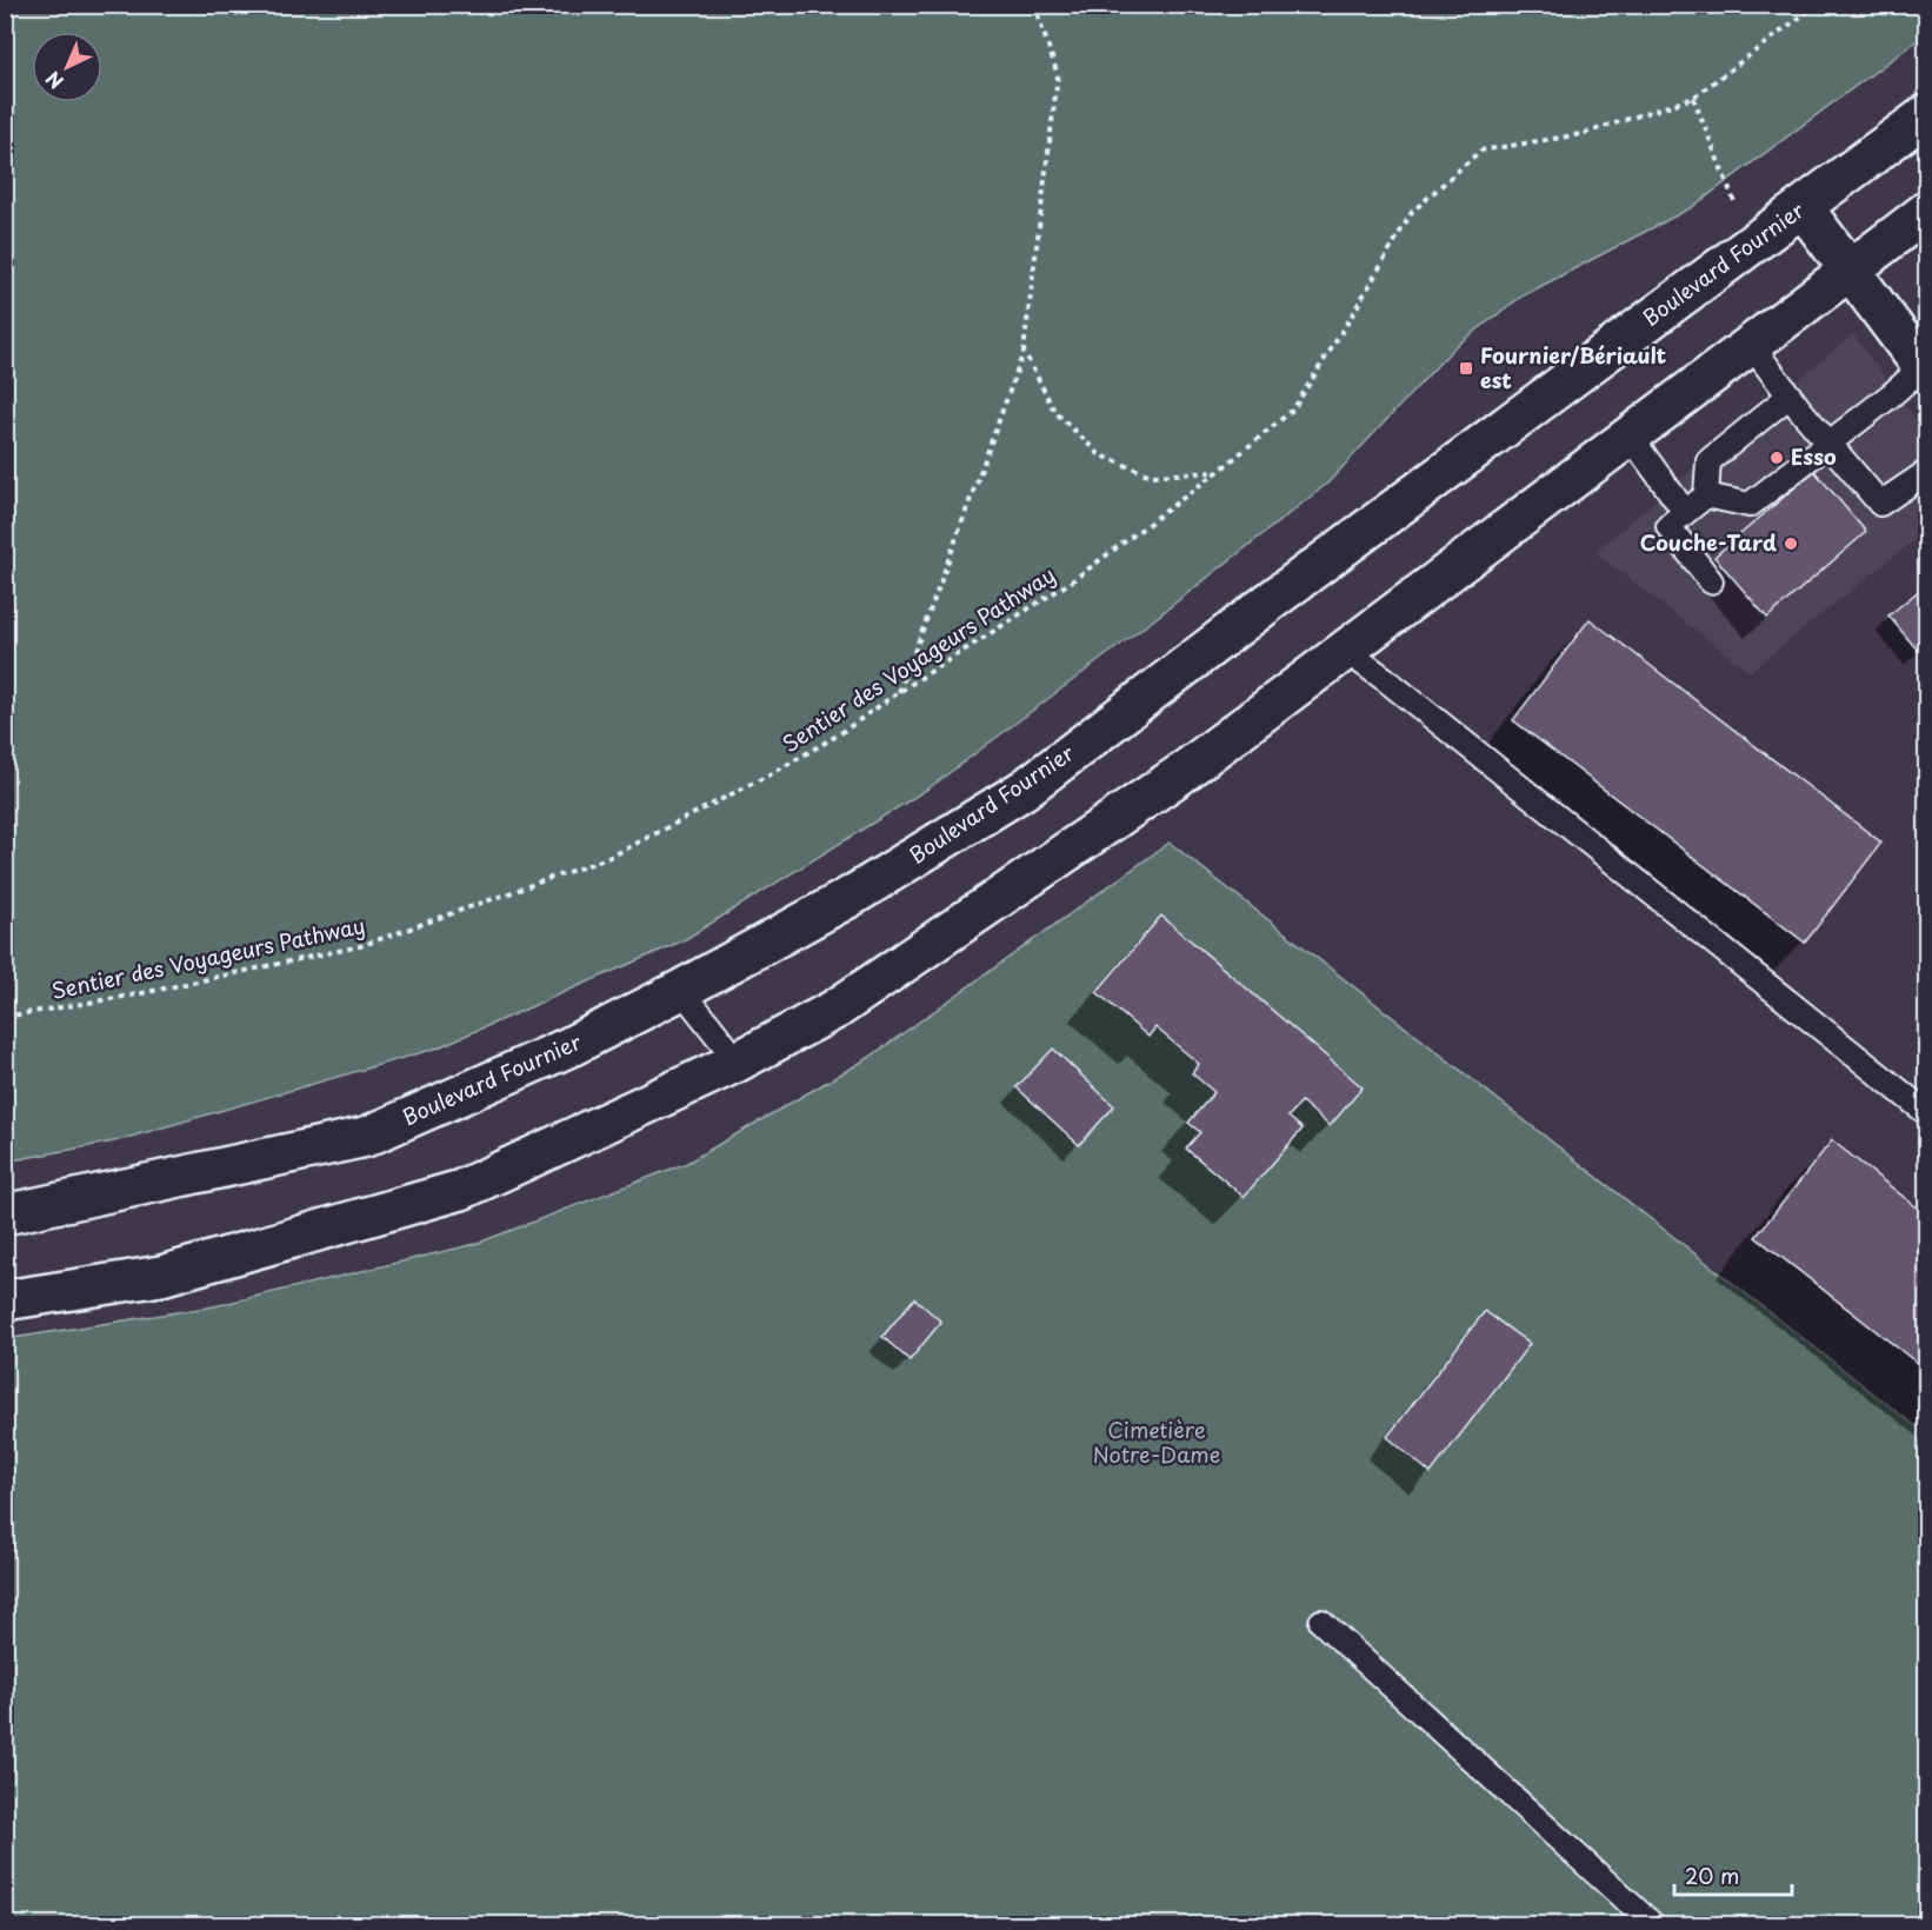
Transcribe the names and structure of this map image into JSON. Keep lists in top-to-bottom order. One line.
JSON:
{"streets":{"main road":["Boulevard Fournier"],"path":["Sentier des Voyageurs Pathway"]},"parks":["Cimetière Notre-Dame"],"places":{"transit":["Fournier/Bériault est"],"other":["Esso","Couche-Tard"]},"scale_bar":"20 m","north":"bottom left"}
